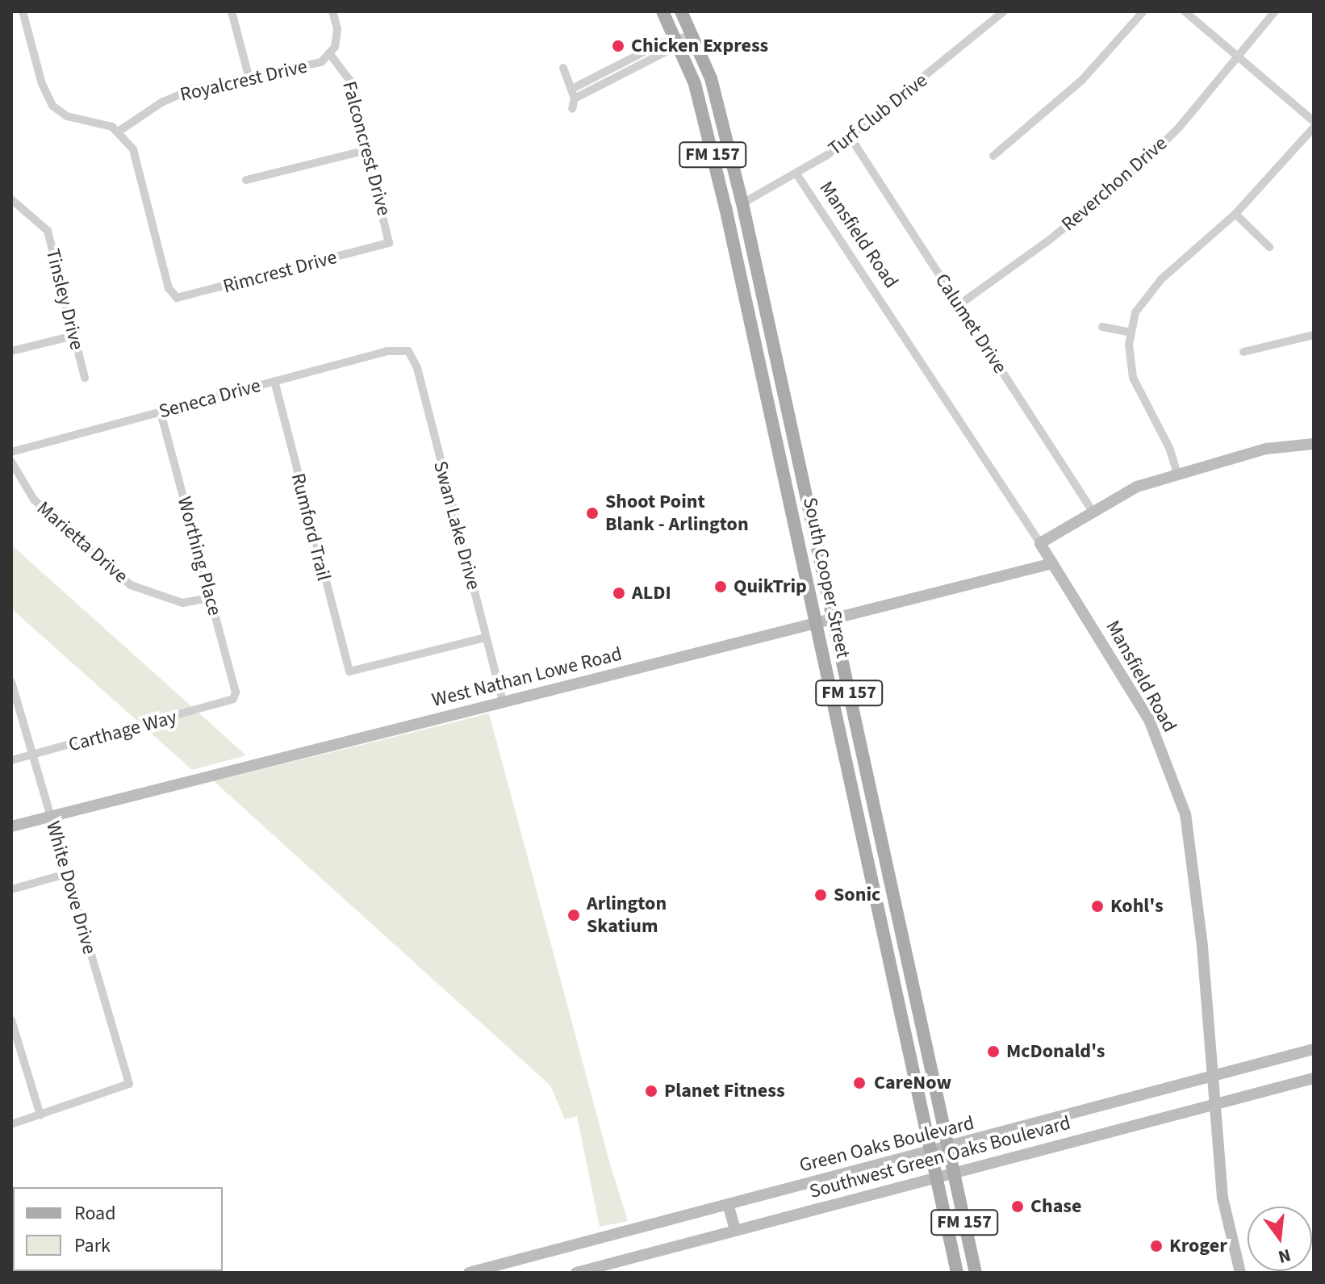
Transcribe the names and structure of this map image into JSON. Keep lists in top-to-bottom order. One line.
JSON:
{"streets":{"main road":["FM 157","South Cooper Street"],"street":["Royalcrest Drive","Turf Club Drive","Falconcrest Drive","Reverchon Drive","Mansfield Road","Rimcrest Drive","Tinsley Drive","Calumet Drive","Seneca Drive","Swan Lake Drive","Rumford Trail","Marietta Drive","Worthing Place","West Nathan Lowe Road","Carthage Way","White Dove Drive","Green Oaks Boulevard","Southwest Green Oaks Boulevard"]},"crossings":[["Royalcrest Drive","Falconcrest Drive"],["Royalcrest Drive","Rimcrest Drive"],["Turf Club Drive","Mansfield Road"],["Turf Club Drive","Calumet Drive"],["Turf Club Drive","South Cooper Street"],["Falconcrest Drive","Rimcrest Drive"],["Reverchon Drive","Calumet Drive"],["Mansfield Road","West Nathan Lowe Road"],["Mansfield Road","Green Oaks Boulevard"],["Mansfield Road","Southwest Green Oaks Boulevard"],["Seneca Drive","Swan Lake Drive"],["Seneca Drive","Rumford Trail"],["Seneca Drive","Worthing Place"],["Swan Lake Drive","Rumford Trail"],["Swan Lake Drive","West Nathan Lowe Road"],["Marietta Drive","Worthing Place"],["Worthing Place","Carthage Way"],["South Cooper Street","West Nathan Lowe Road"],["South Cooper Street","Green Oaks Boulevard"],["South Cooper Street","Southwest Green Oaks Boulevard"],["West Nathan Lowe Road","White Dove Drive"],["Carthage Way","White Dove Drive"]],"places":["Chicken Express","Shoot Point Blank - Arlington","QuikTrip","ALDI","Sonic","Kohl's","Arlington Skatium","McDonald's","CareNow","Planet Fitness","Chase","Kroger"],"legend":["Road","Park"],"north":"bottom"}
